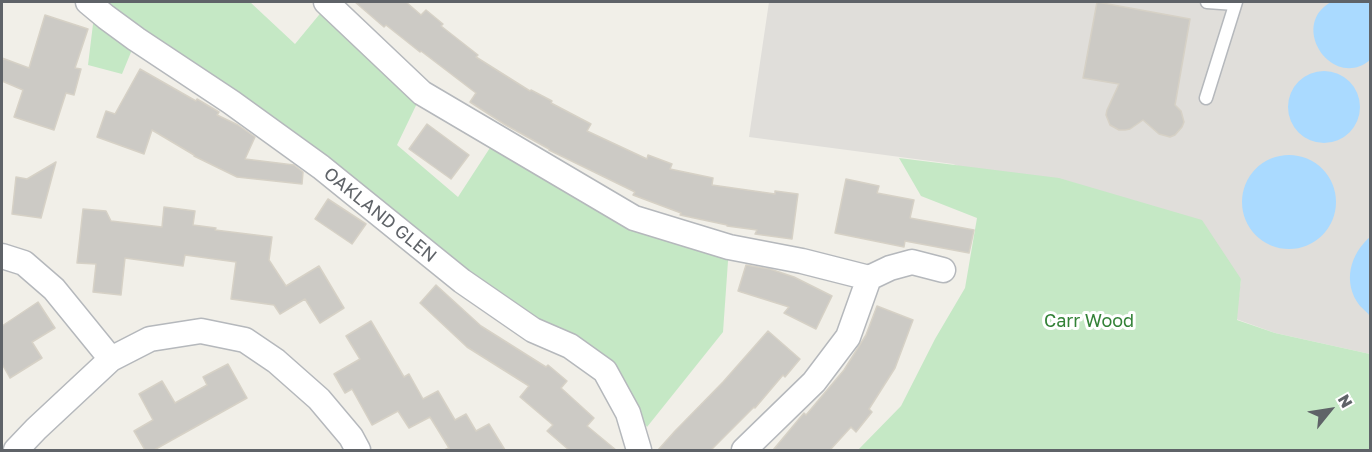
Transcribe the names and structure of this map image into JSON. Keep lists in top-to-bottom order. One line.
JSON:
{"streets":{"street":["OAKLAND GLEN"]},"parks":["Carr Wood"],"north":"top right"}
